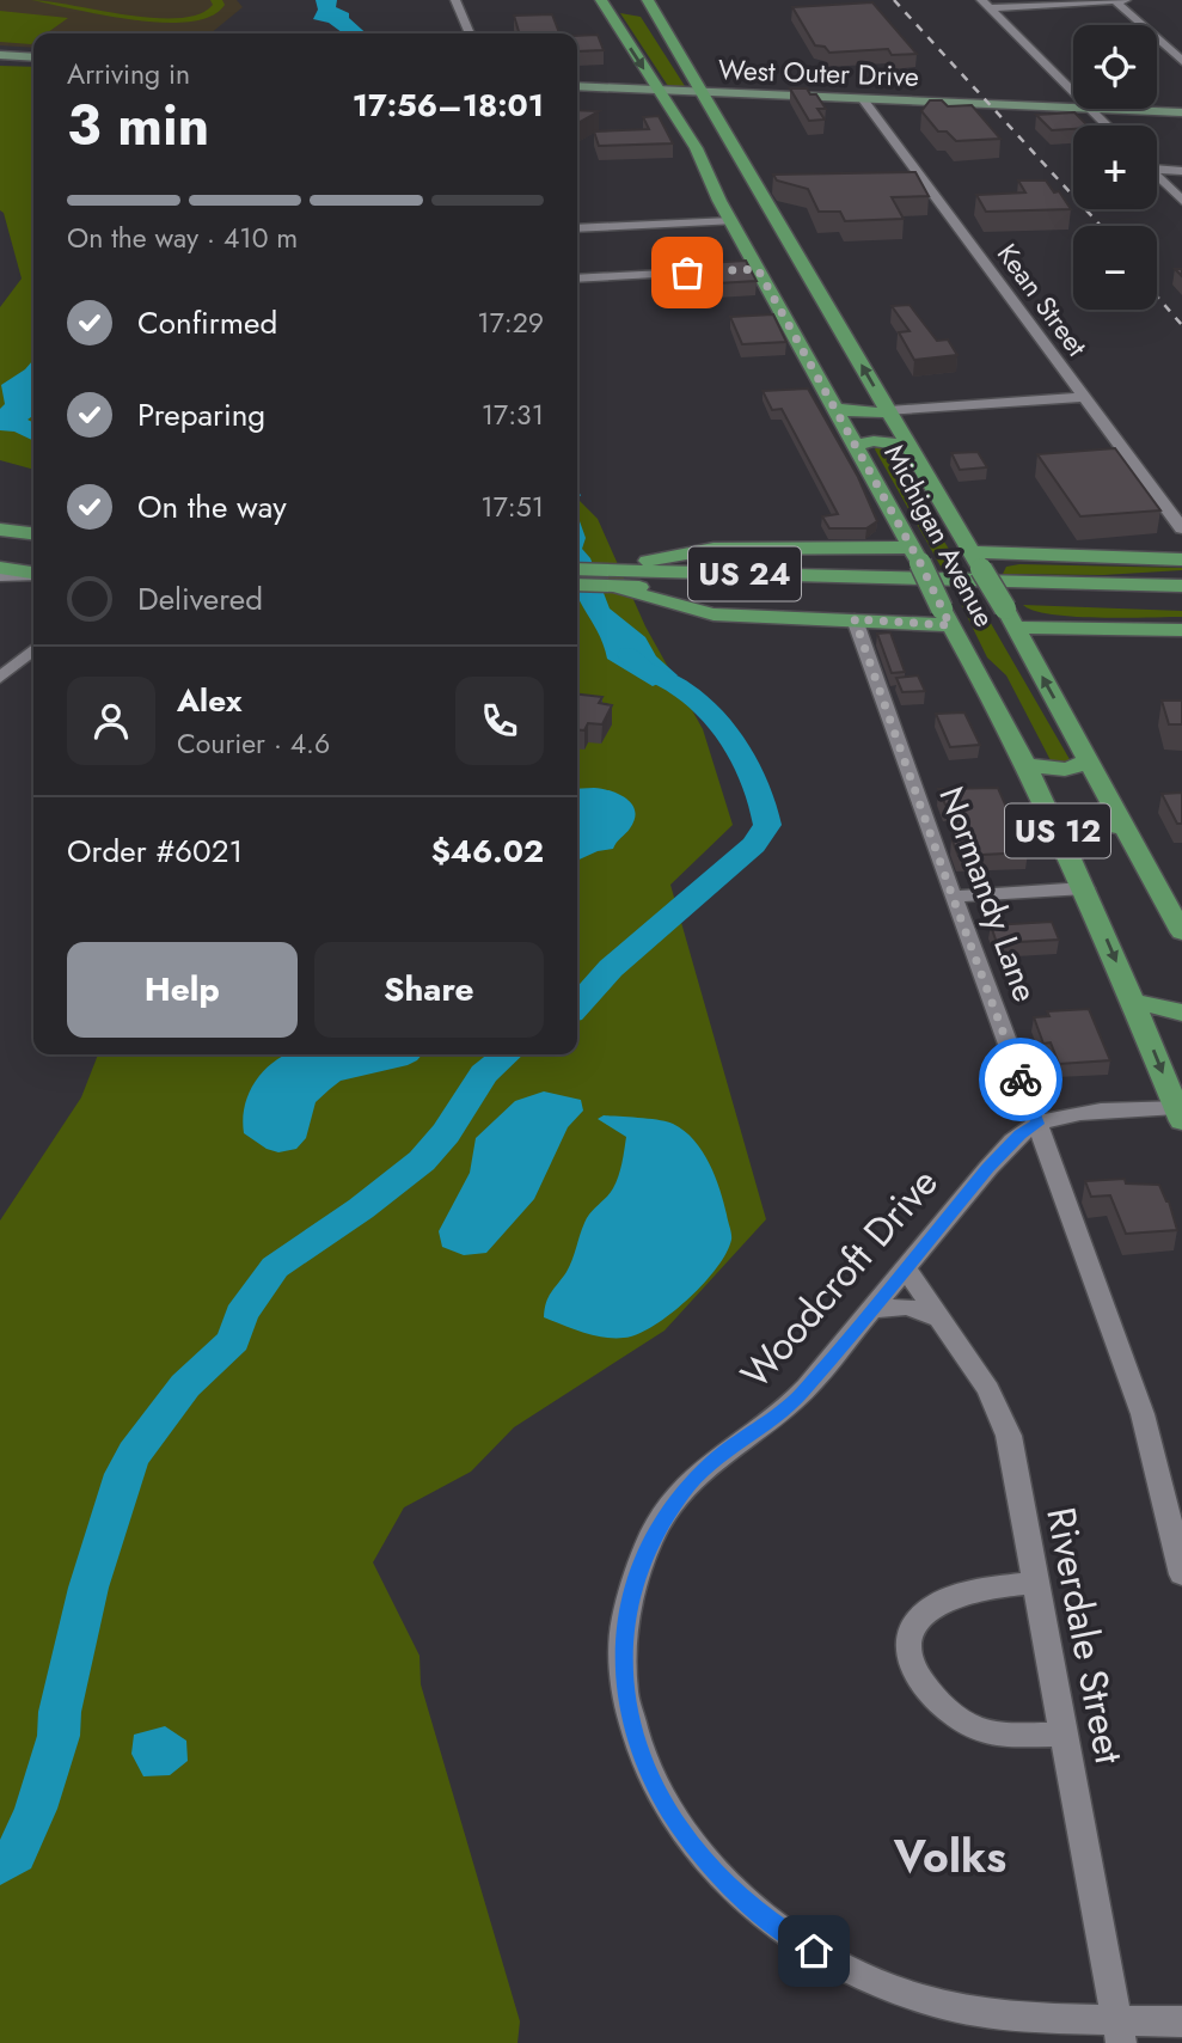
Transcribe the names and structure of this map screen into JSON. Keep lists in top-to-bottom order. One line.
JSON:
{"streets":{"main road":["West Outer Drive","Michigan Avenue","US 24","US 12"],"street":["Kean Street","Normandy Lane","Woodcroft Drive","Riverdale Street"]},"crossings":[["West Outer Drive","Kean Street"],["West Outer Drive","Michigan Avenue"],["Michigan Avenue","Woodcroft Drive"],["Normandy Lane","Woodcroft Drive"],["Woodcroft Drive","Riverdale Street"]],"districts":["Volks"],"page":{"map_buttons":["+","−"],"heading":["3 min","Arriving in","17:56–18:01"],"panel":["Alex","Courier · 4.6","Order #6021","$46.02"],"bar":"On the way · 410 m","list":[["Confirmed","17:29"],["Preparing","17:31"],["On the way","17:51"],"Delivered"],"buttons":["Help","Share"]}}
